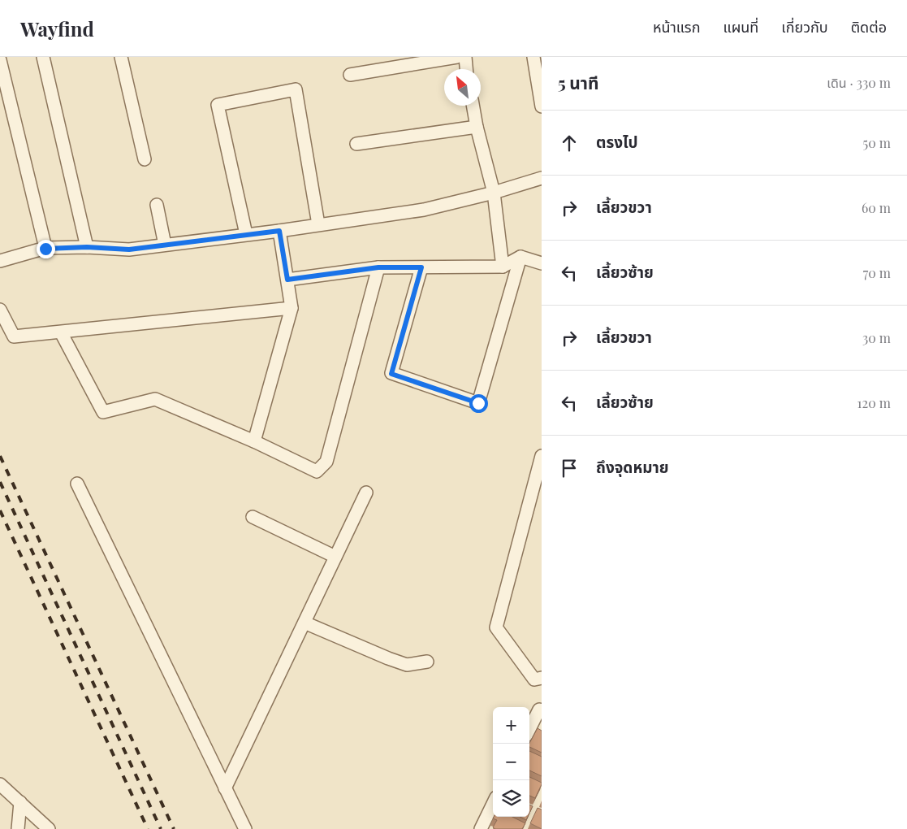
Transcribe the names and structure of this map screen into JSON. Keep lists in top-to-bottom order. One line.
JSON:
{"north":"top left","page":{"header":"Wayfind","nav":["หน้าแรก","แผนที่","เกี่ยวกับ","ติดต่อ"],"heading":["5 นาที","เดิน · 330 m"],"list":[["ตรงไป","50 m"],["เลี้ยวขวา","60 m"],["เลี้ยวซ้าย","70 m"],["เลี้ยวขวา","30 m"],["เลี้ยวซ้าย","120 m"],"ถึงจุดหมาย"],"map_buttons":["+","−"]}}
